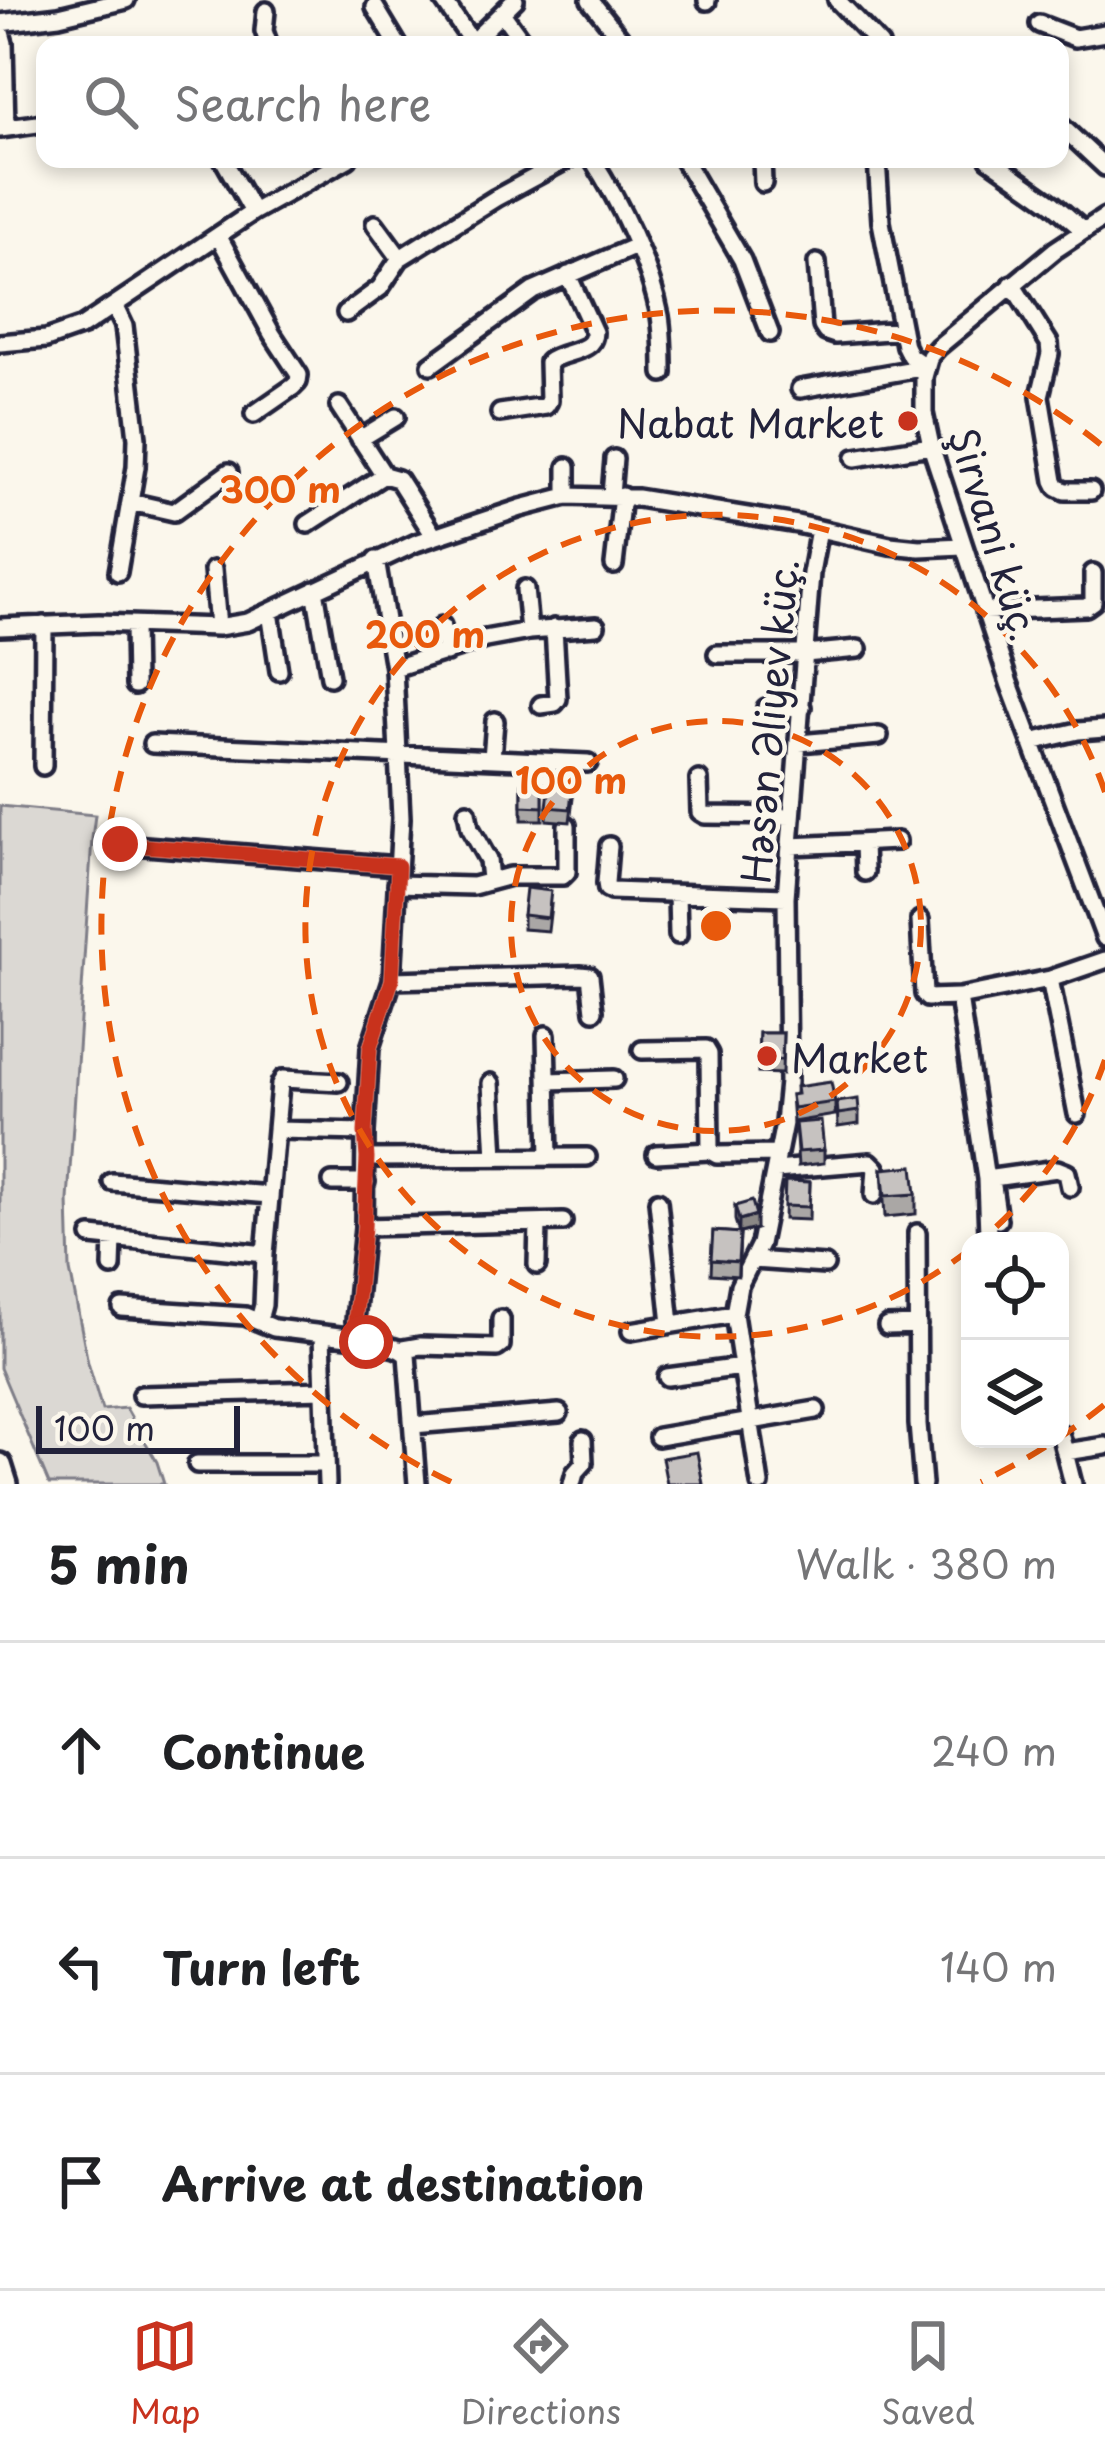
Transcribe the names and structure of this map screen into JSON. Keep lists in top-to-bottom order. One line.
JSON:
{"streets":{"street":["Şirvani küç.","Həsən Əliyev küç."]},"crossings":[["Şirvani küç.","Həsən Əliyev küç."]],"places":["Nabat Market","Market"],"scale_bar":"100 m","page":{"search":"Search here","scale":"100 m","heading":["5 min","Walk · 380 m"],"list":[["Continue","240 m"],["Turn left","140 m"],"Arrive at destination"],"nav":["Map","Directions","Saved"]},"rings":["300 m","200 m","100 m"]}
